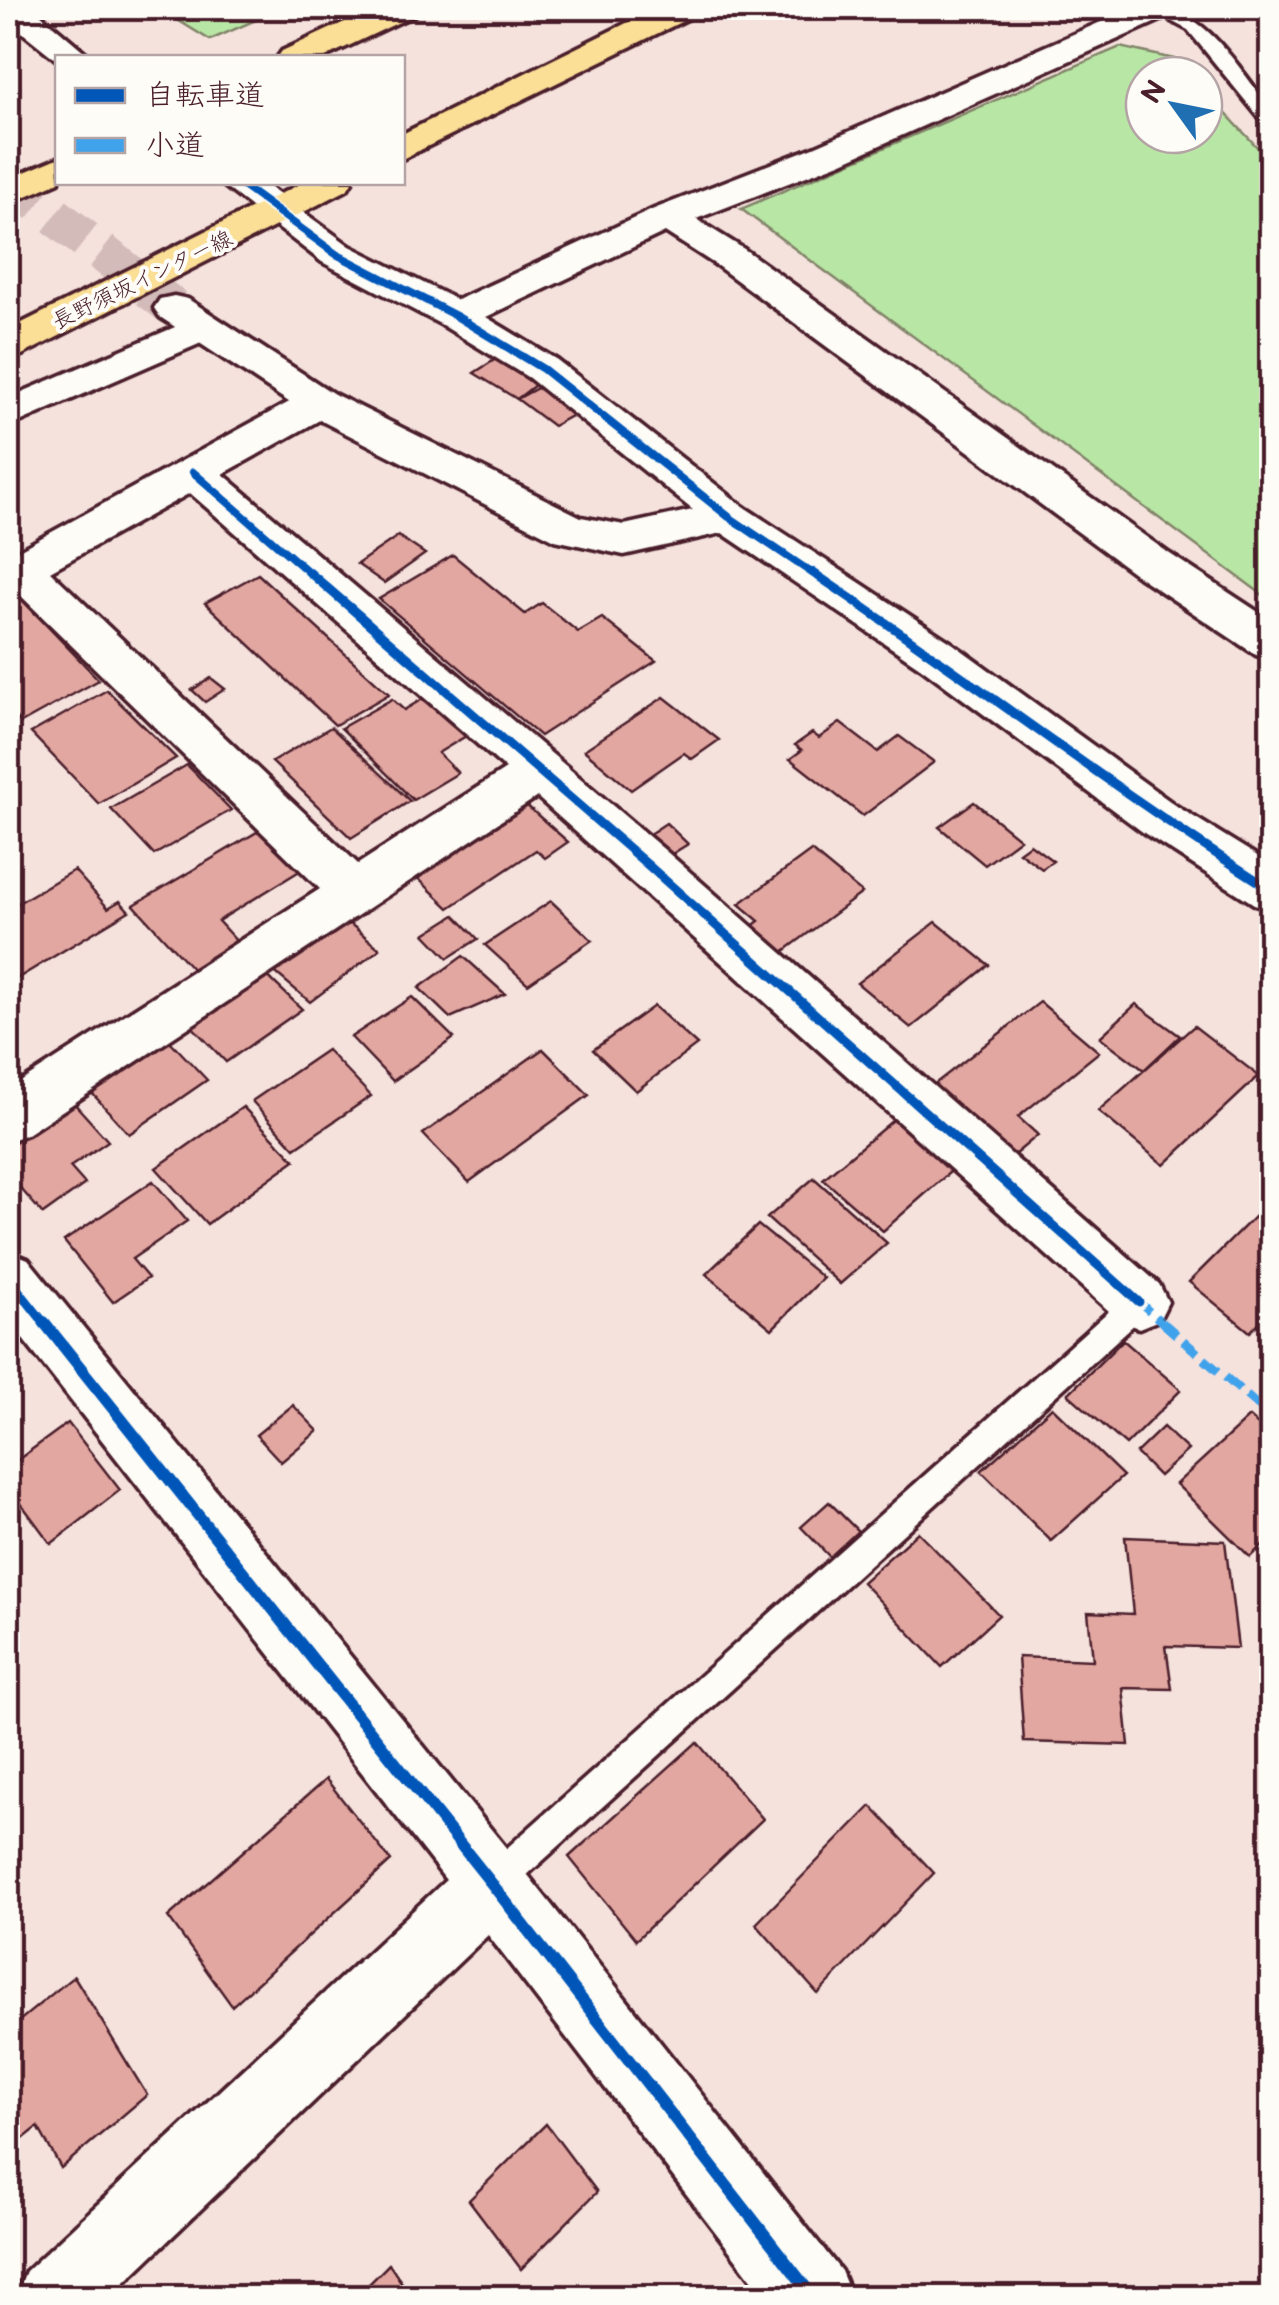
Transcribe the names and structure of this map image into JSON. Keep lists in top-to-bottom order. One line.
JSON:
{"streets":{"main road":["長野須坂インター線"]},"legend":["自転車道","小道"],"north":"top left"}
